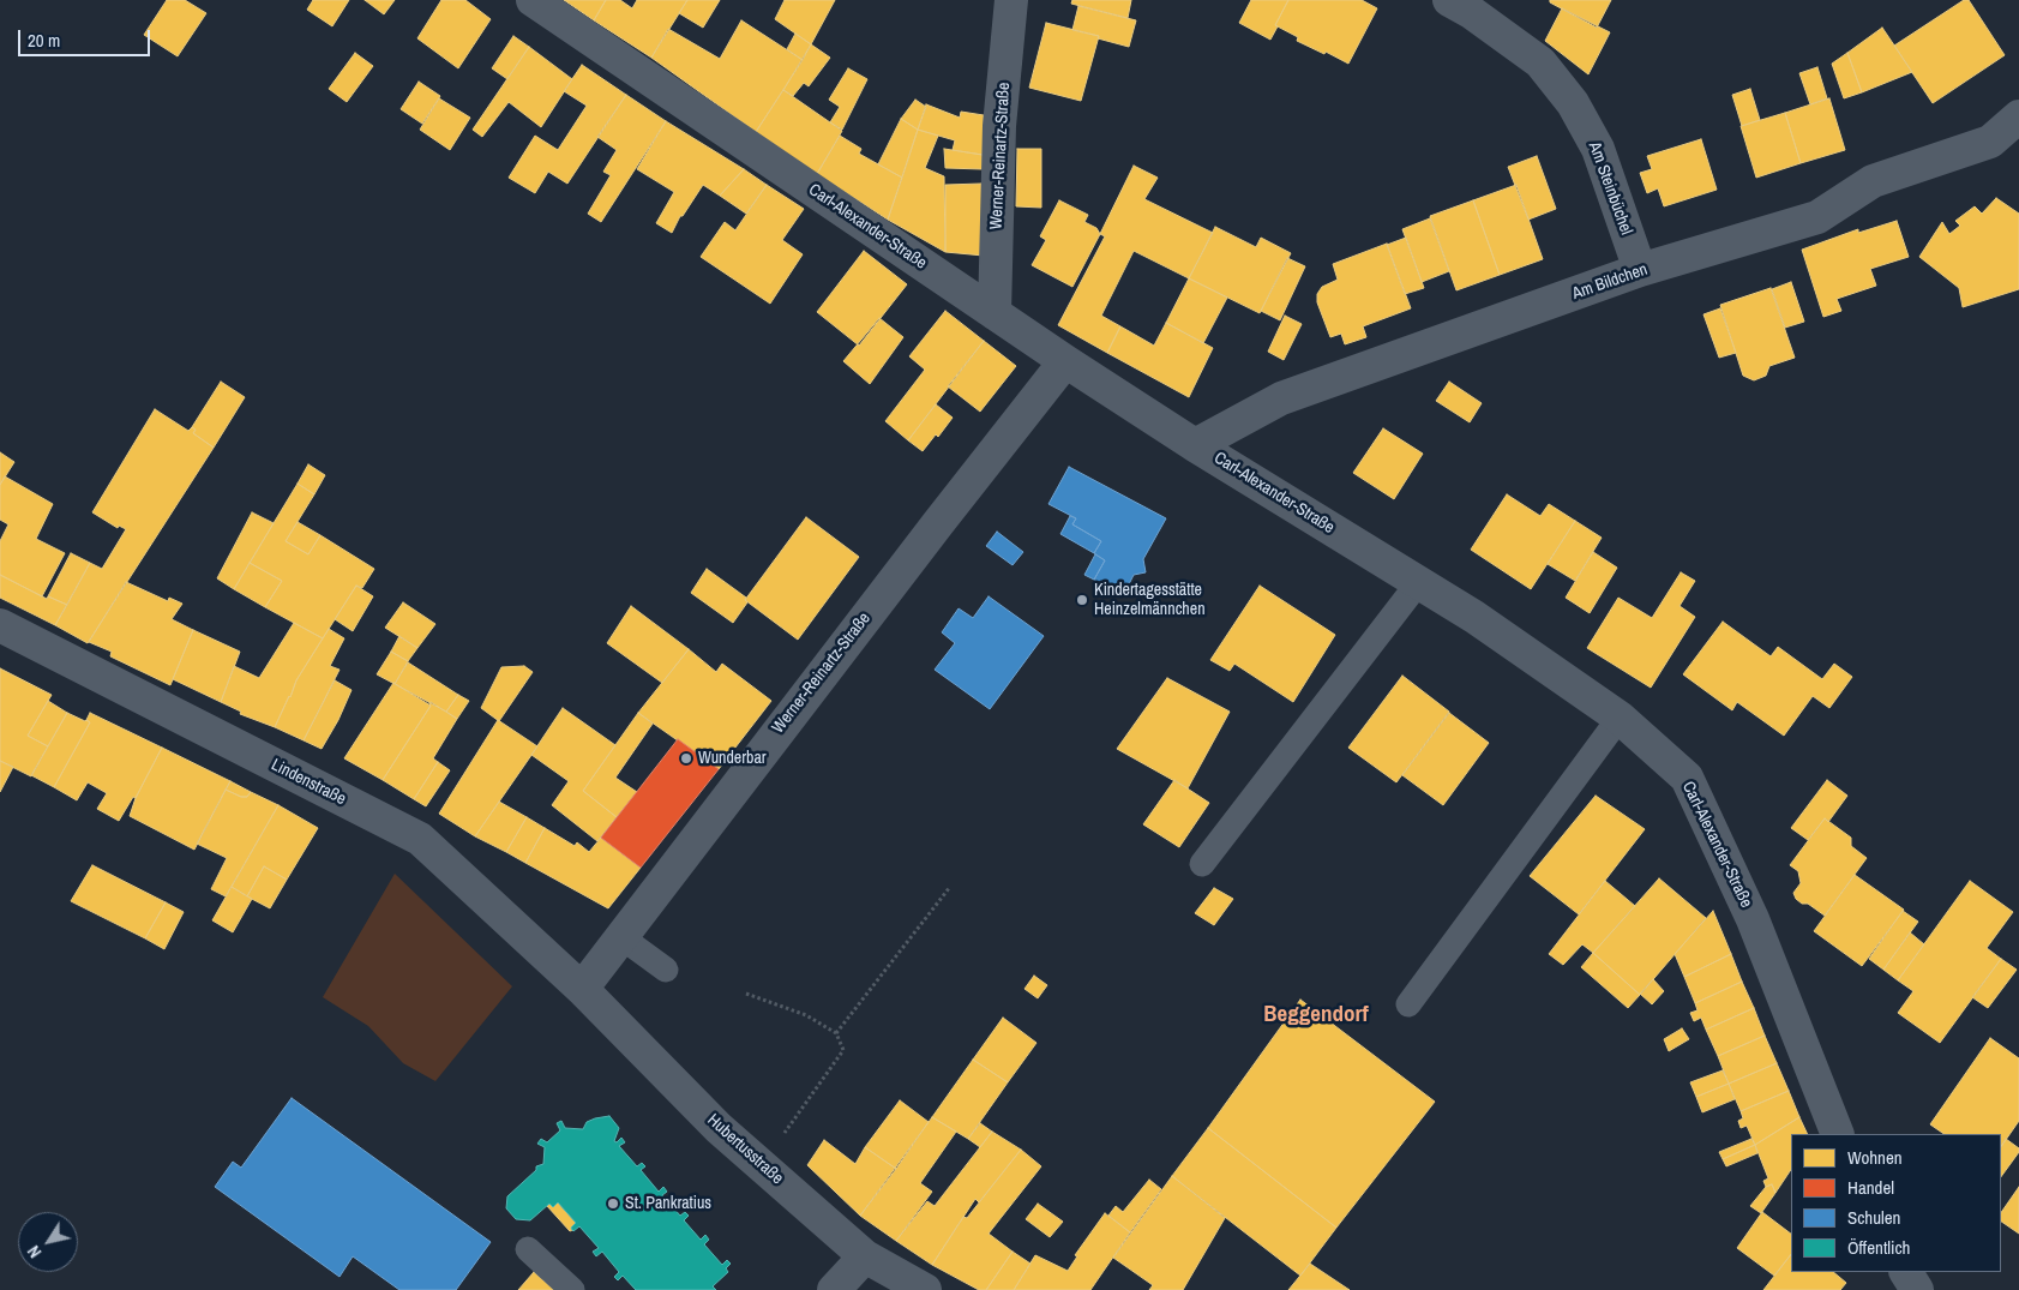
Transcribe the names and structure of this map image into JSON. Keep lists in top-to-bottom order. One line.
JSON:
{"streets":{"street":["Werner-Reinartz-Straße","Am Steinbüchel","Carl-Alexander-Straße","Am Bildchen","Lindenstraße","Hubertusstraße"]},"crossings":[["Werner-Reinartz-Straße","Carl-Alexander-Straße"],["Werner-Reinartz-Straße","Lindenstraße"],["Werner-Reinartz-Straße","Hubertusstraße"],["Am Steinbüchel","Am Bildchen"],["Carl-Alexander-Straße","Am Bildchen"],["Lindenstraße","Hubertusstraße"]],"districts":["Beggendorf"],"places":["Kindertagesstätte Heinzelmännchen","Wunderbar","St. Pankratius"],"legend":["Wohnen","Handel","Schulen","Öffentlich"],"scale_bar":"20 m","north":"bottom left"}
